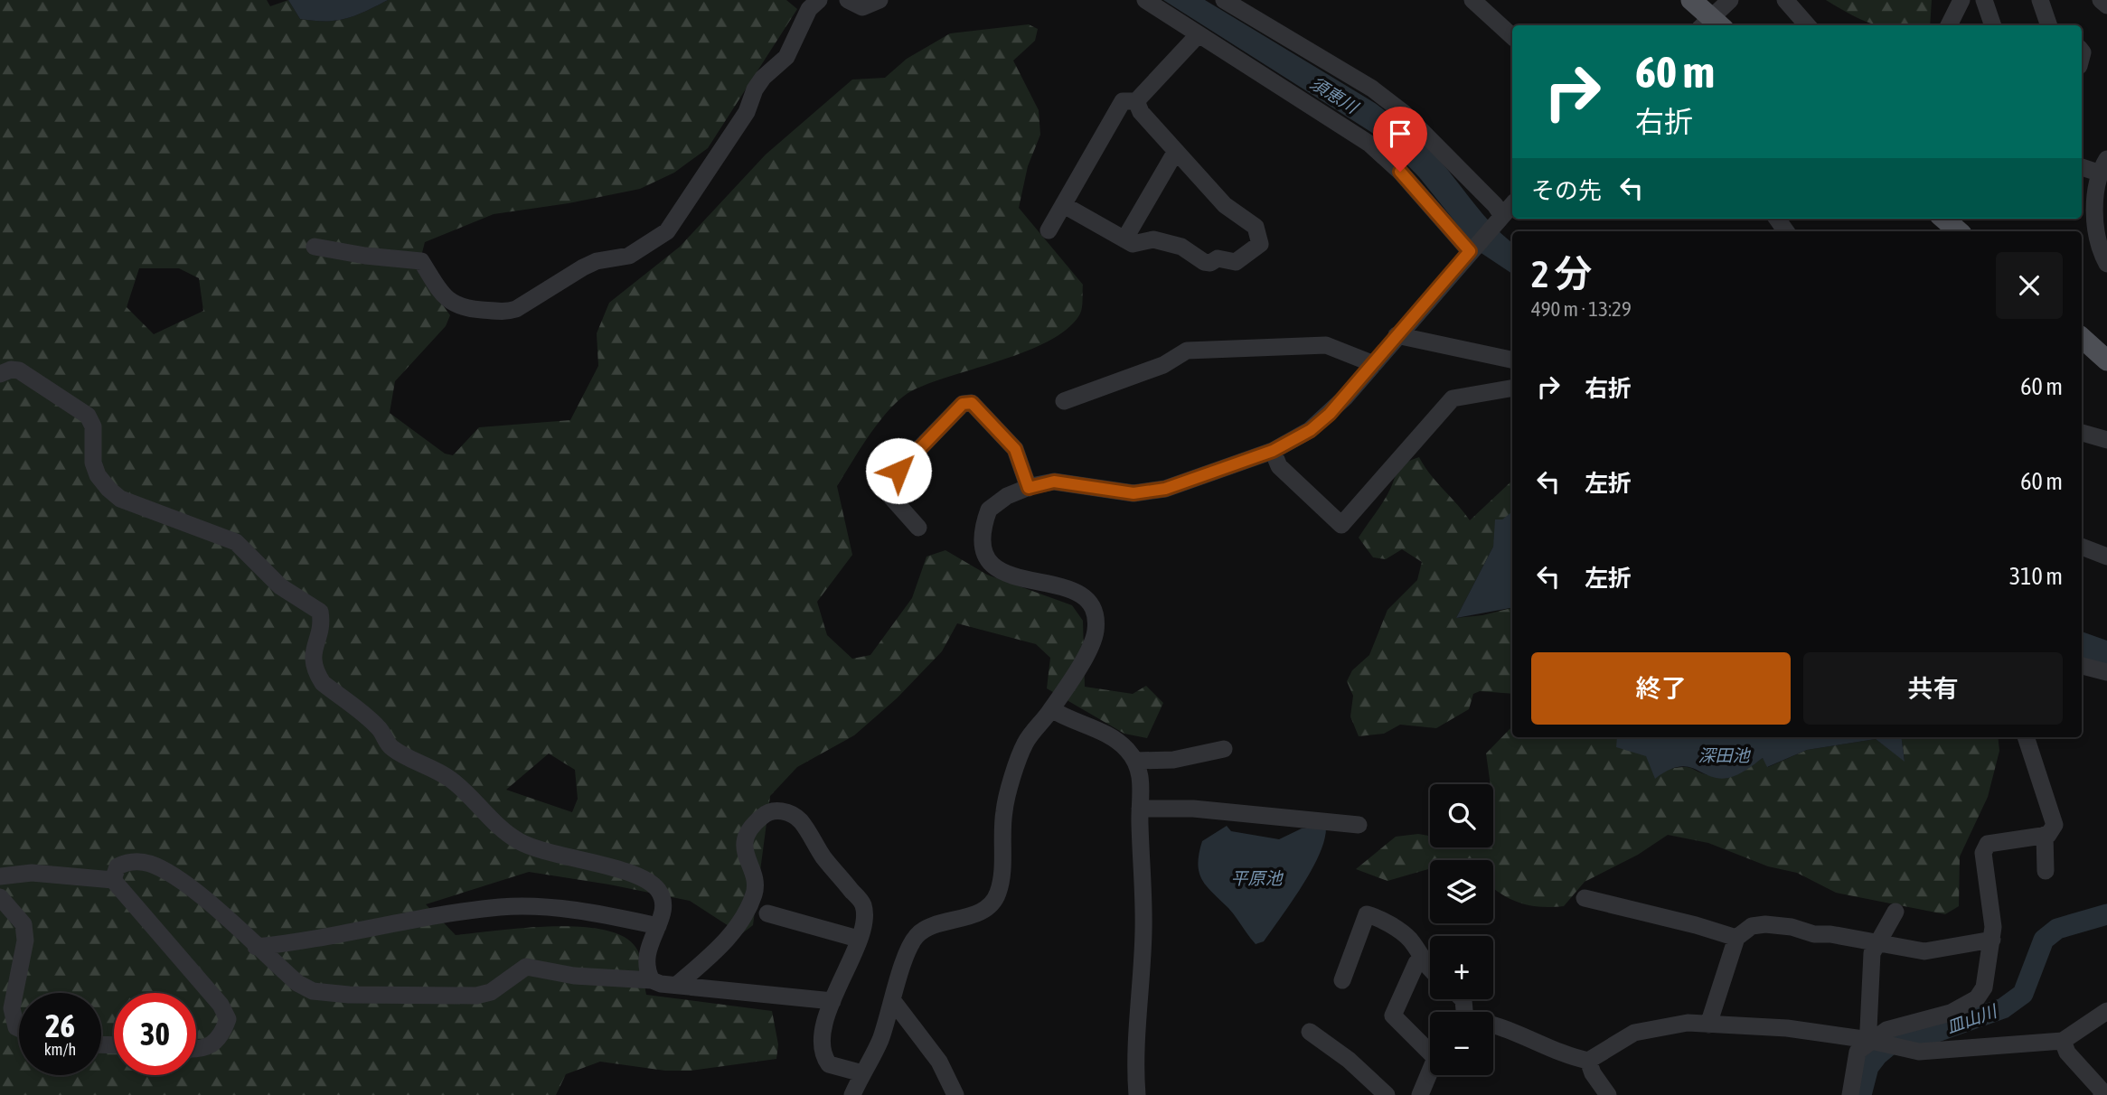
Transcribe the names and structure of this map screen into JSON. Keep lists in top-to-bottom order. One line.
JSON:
{"water":["須恵川","深田池","平原池","皿山川"],"page":{"turn":["60 m","右折"],"then":"その先","heading":["2 分","490 m · 13:29"],"list":[{"name":"右折","value":"60 m"},{"name":"左折","value":"60 m"},{"name":"左折","value":"310 m"}],"buttons":["終了","共有"],"map_buttons":["+","−"],"speed":"26 km/h","limit":"30"}}
